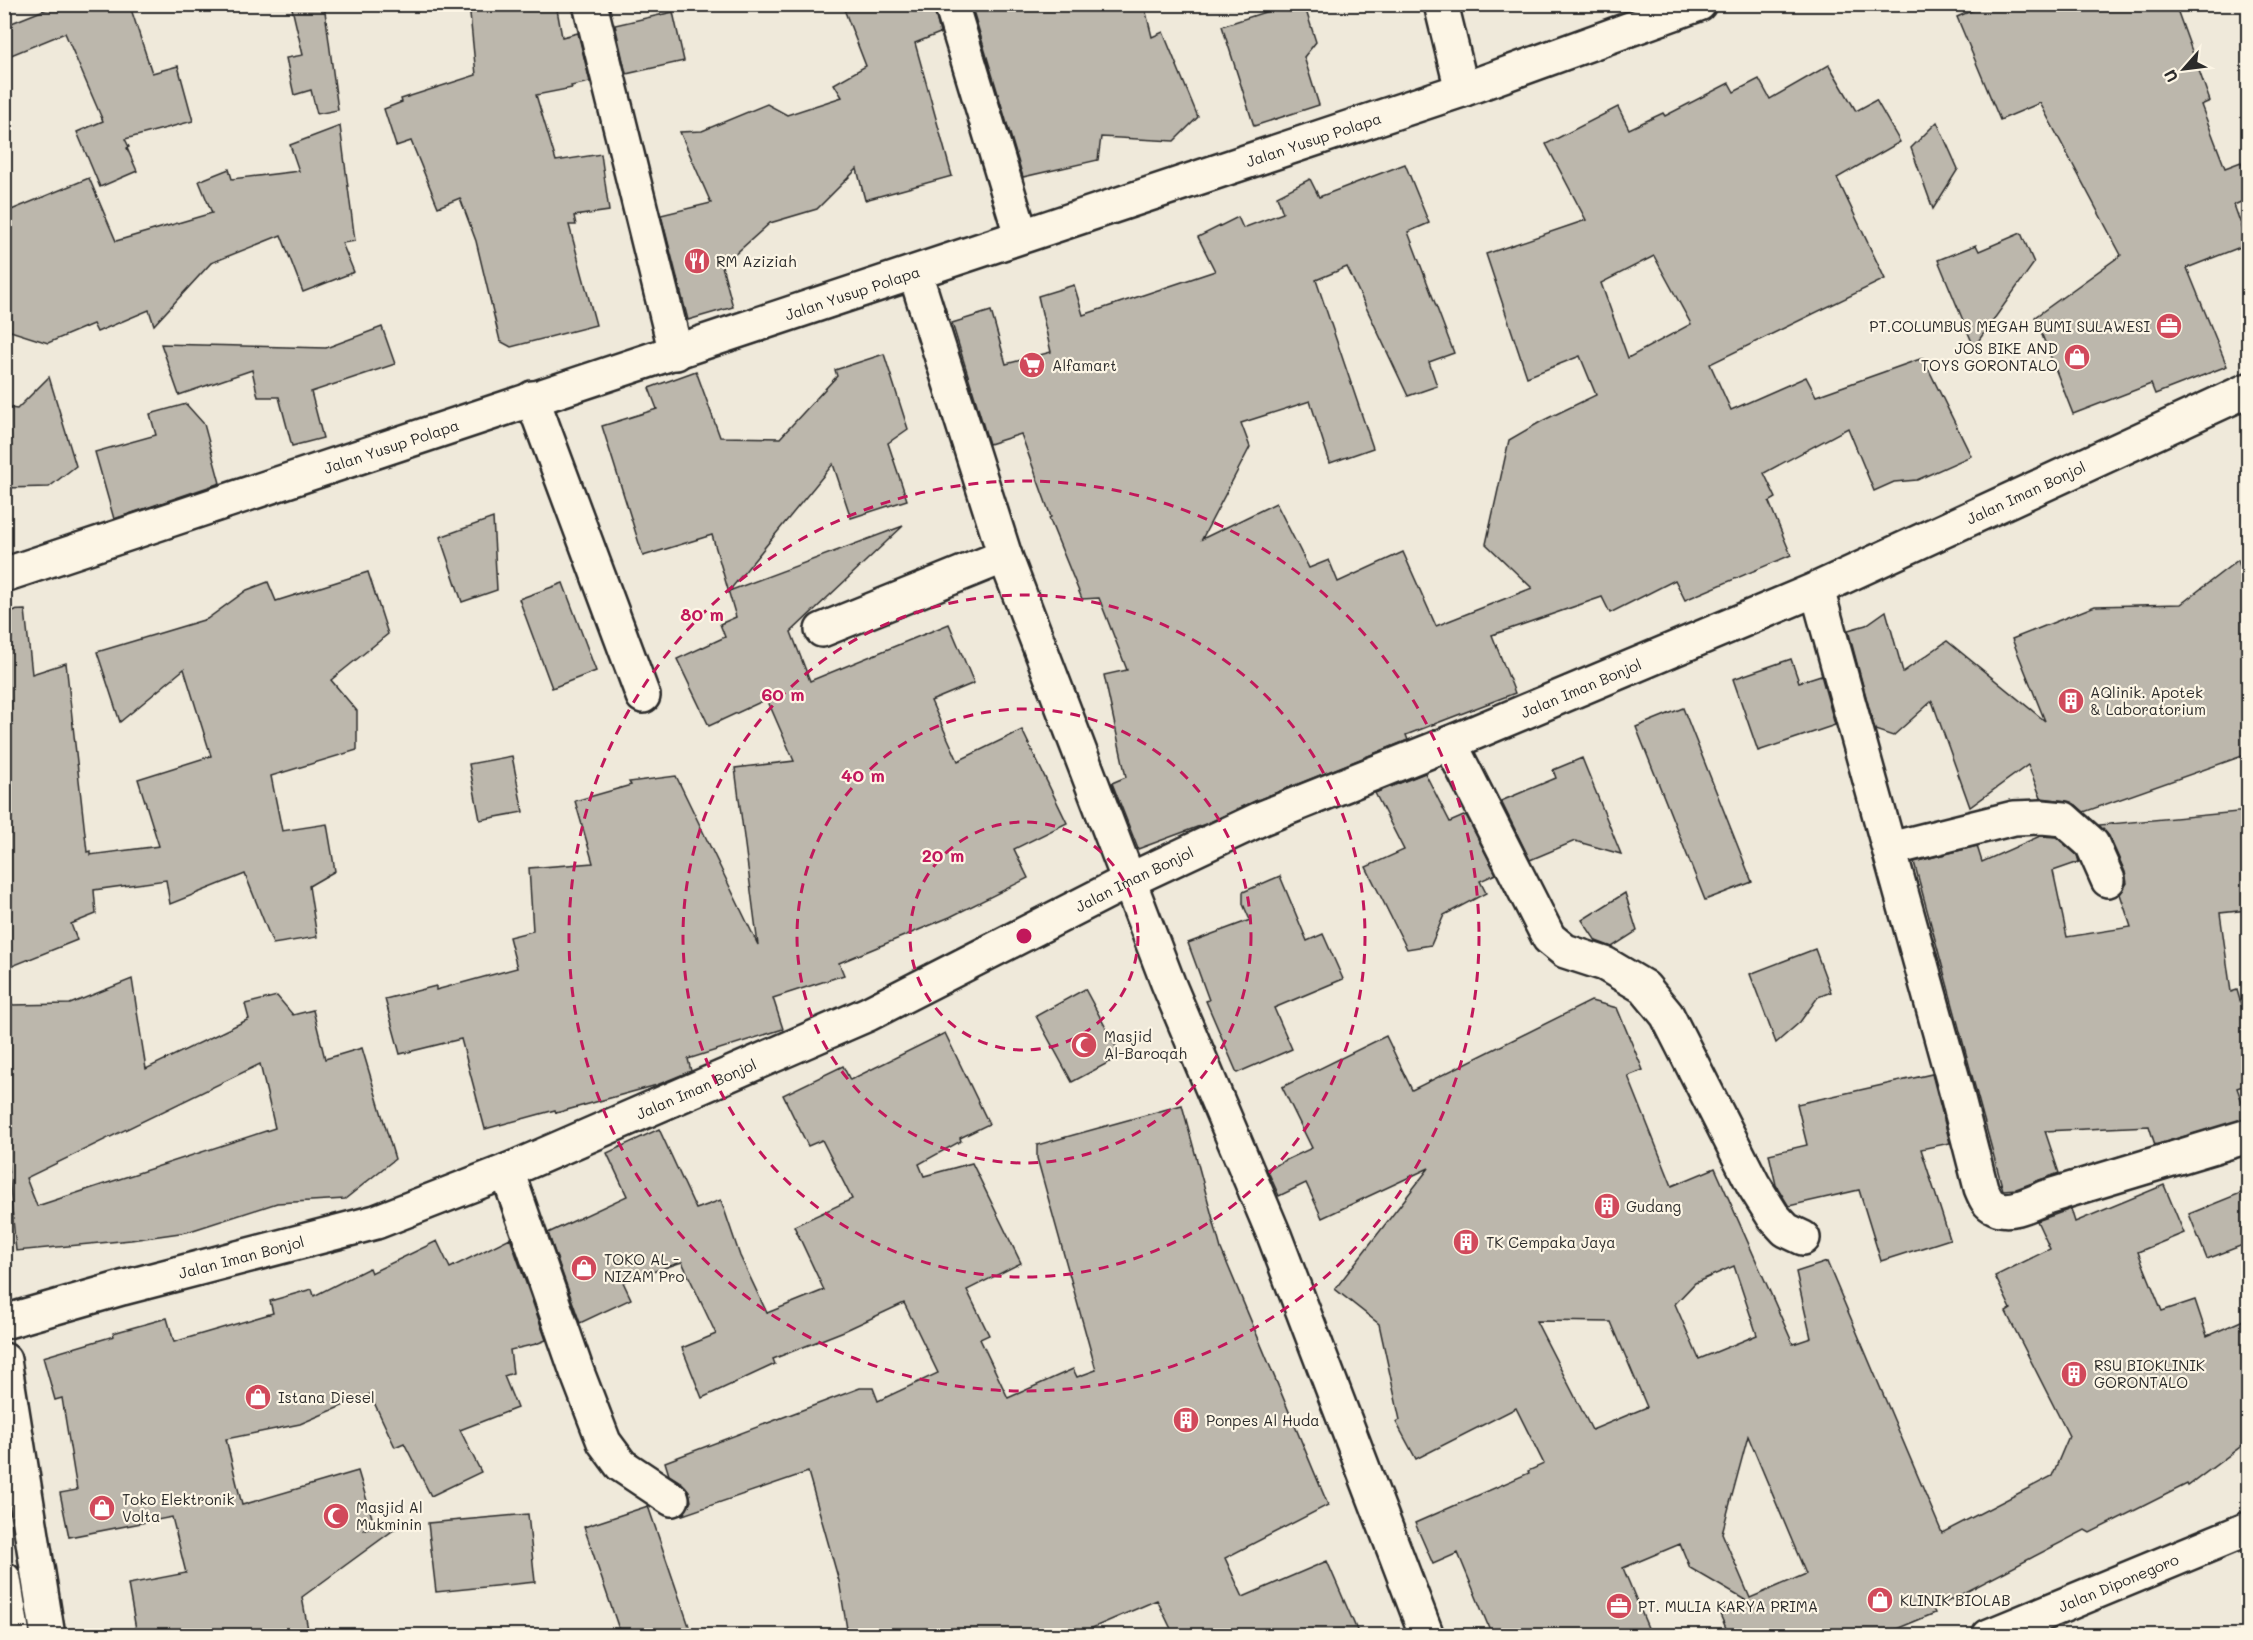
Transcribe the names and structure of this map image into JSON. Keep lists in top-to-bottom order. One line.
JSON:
{"streets":{"main road":["Jalan Yusup Polapa","Jalan Iman Bonjol","Jalan Diponegoro"]},"places":{"restaurant":["RM Aziziah"],"office":["PT.COLUMBUS MEGAH BUMI SULAWESI","PT. MULIA KARYA PRIMA"],"shop":["JOS BIKE AND TOYS GORONTALO","TOKO AL - NIZAM Pro","Istana Diesel","Toko Elektronik Volta","KLINIK BIOLAB"],"supermarket":["Alfamart"],"building":["AQlinik. Apotek & Laboratorium","Gudang","TK Cempaka Jaya","RSU BIOKLINIK GORONTALO","Ponpes Al Huda"],"mosque":["Masjid Al-Baroqah","Masjid Al Mukminin"]},"north":"bottom left","rings":["80 m","60 m","40 m","20 m"]}
